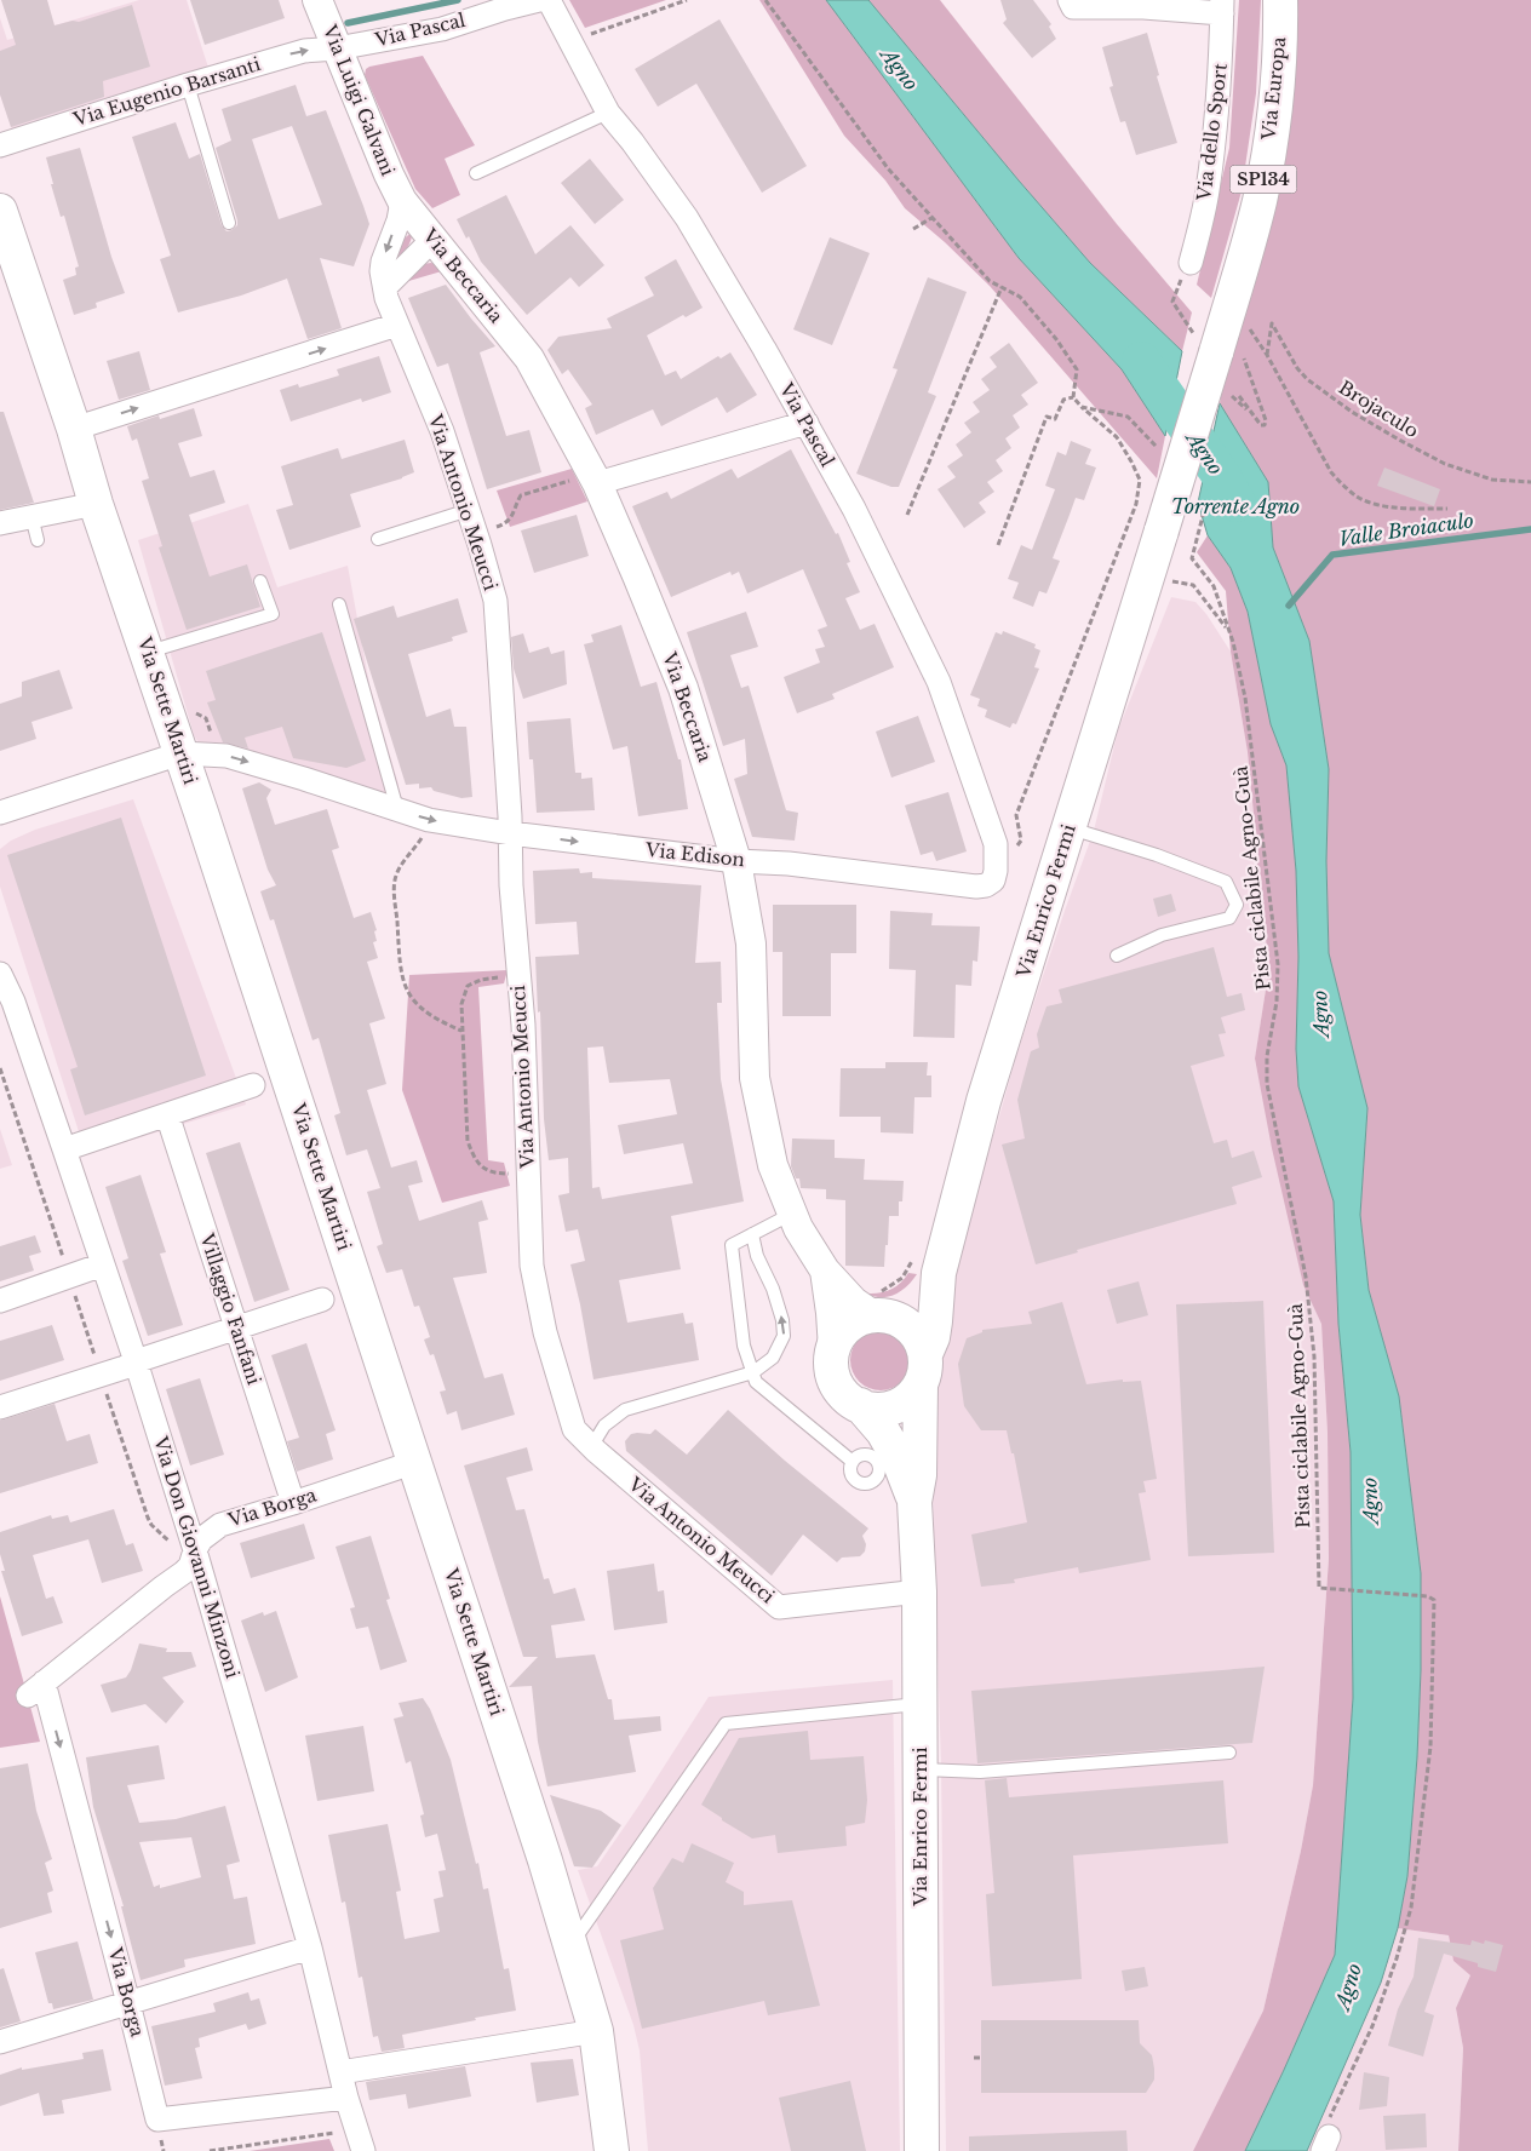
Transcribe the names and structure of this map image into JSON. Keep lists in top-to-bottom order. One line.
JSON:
{"streets":{"main road":["Via Europa","SP134","Via Sette Martiri","Via Enrico Fermi"],"street":["Via Pascal","Via Eugenio Barsanti","Via Luigi Galvani","Via dello Sport","Via Beccaria","Via Antonio Meucci","Via Edison","Villaggio Fanfani","Via Borga","Via Don Giovanni Minzoni"],"path":["Brojaculo","Pista ciclabile Agno-Guà"]},"crossings":[["Via Pascal","Via Eugenio Barsanti"],["Via Pascal","Via Luigi Galvani"],["Via Pascal","Via Edison"],["Via Europa","Via Enrico Fermi"],["Via Eugenio Barsanti","Via Luigi Galvani"],["Via Luigi Galvani","Via Beccaria"],["Via Luigi Galvani","Via Antonio Meucci"],["Via Beccaria","Via Antonio Meucci"],["Via Beccaria","Via Edison"],["Via Beccaria","Via Enrico Fermi"],["Via Antonio Meucci","Via Edison"],["Via Antonio Meucci","Via Enrico Fermi"],["Via Sette Martiri","Via Edison"],["Via Sette Martiri","Via Borga"],["Villaggio Fanfani","Via Borga"],["Via Borga","Via Don Giovanni Minzoni"]],"one_way":["Via Eugenio Barsanti","Via Edison","Via Borga"],"water":["Agno","Torrente Agno","Valle Broiaculo"]}
